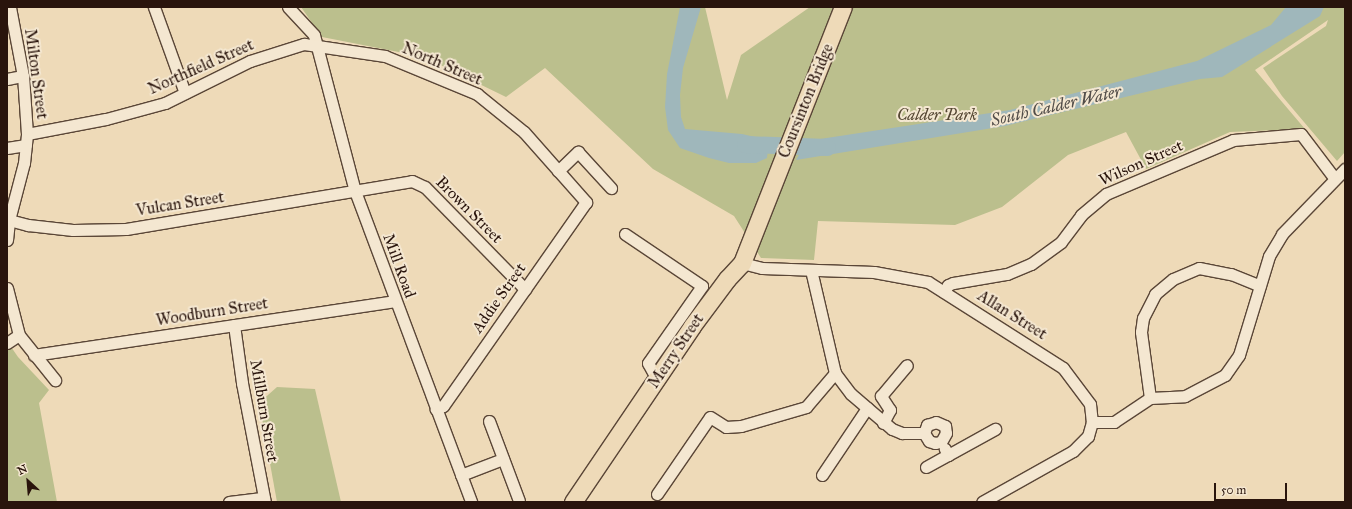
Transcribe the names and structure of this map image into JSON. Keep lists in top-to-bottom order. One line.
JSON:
{"streets":{"main road":["Coursinton Bridge","Merry Street"],"street":["North Street","Northfield Street","Milton Street","Wilson Street","Vulcan Street","Brown Street","Mill Road","Addie Street","Woodburn Street","Allan Street","Millburn Street"]},"crossings":[["North Street","Northfield Street"],["North Street","Mill Road"],["North Street","Addie Street"],["Northfield Street","Milton Street"],["Northfield Street","Mill Road"],["Milton Street","Vulcan Street"],["Coursinton Bridge","Merry Street"],["Wilson Street","Allan Street"],["Vulcan Street","Brown Street"],["Vulcan Street","Mill Road"],["Brown Street","Mill Road"],["Brown Street","Addie Street"],["Mill Road","Addie Street"],["Mill Road","Woodburn Street"],["Woodburn Street","Millburn Street"],["Allan Street","Merry Street"]],"water":["South Calder Water"],"parks":["Calder Park"],"scale_bar":"50 m","north":"top left"}
